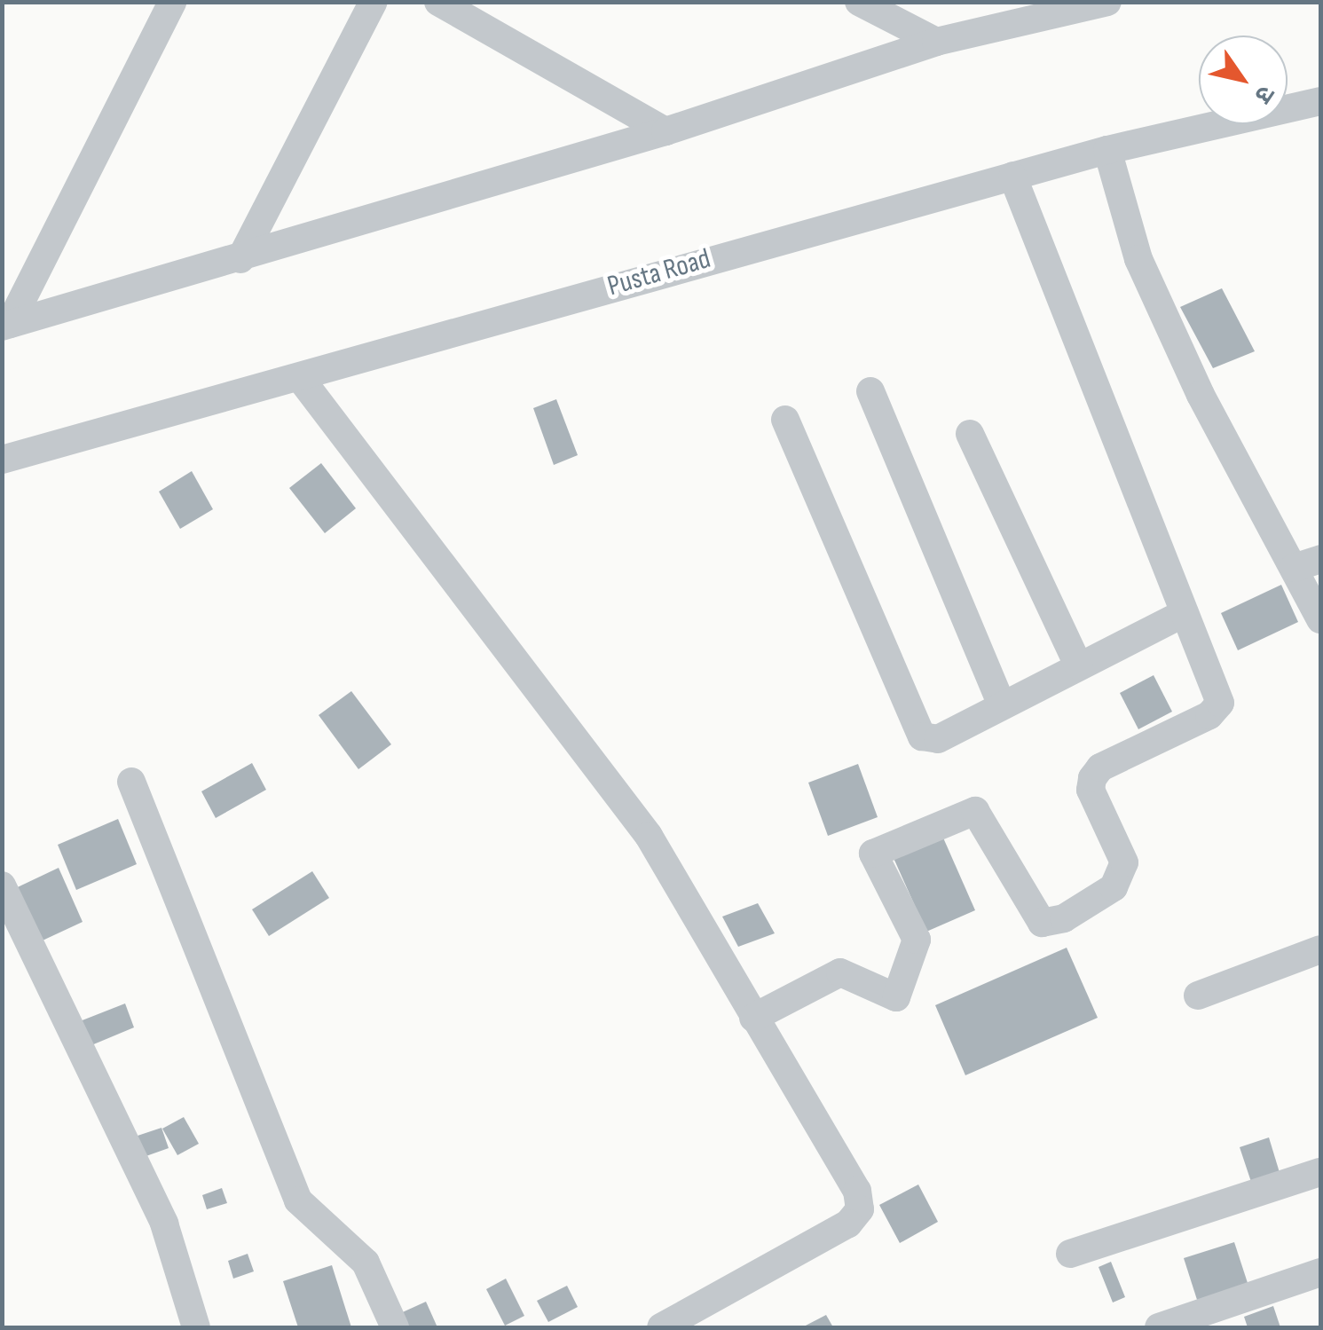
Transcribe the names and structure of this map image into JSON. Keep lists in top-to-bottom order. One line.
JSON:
{"streets":{"street":["Pusta Road"]},"north":"bottom right"}
